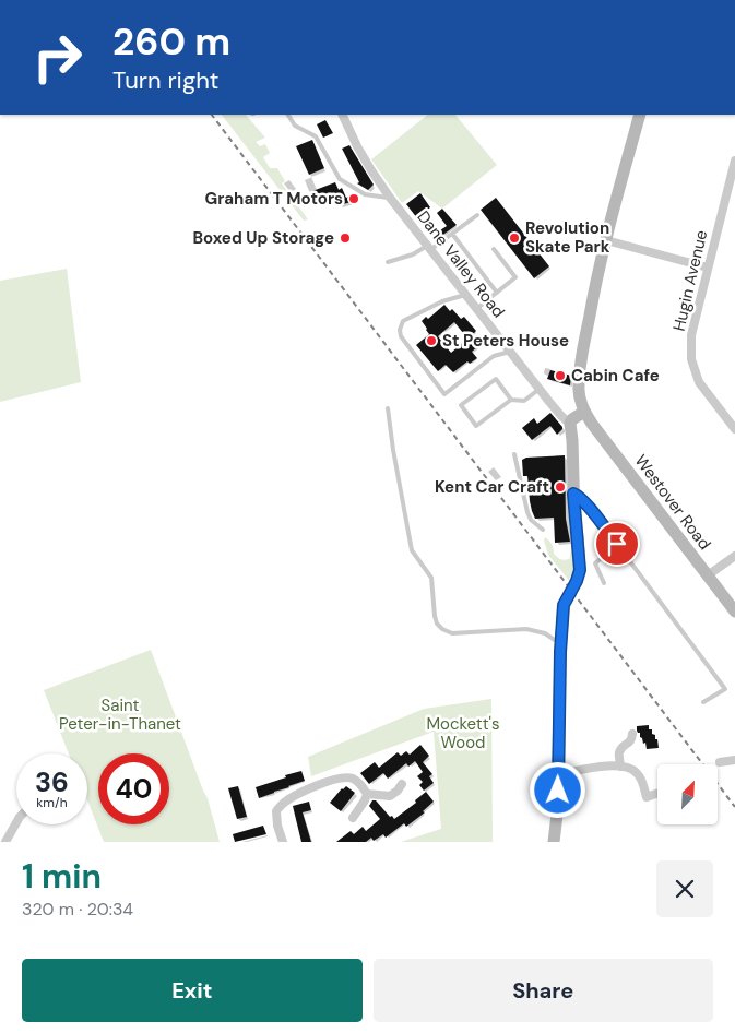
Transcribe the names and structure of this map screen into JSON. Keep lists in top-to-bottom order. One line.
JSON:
{"streets":{"main road":["Westover Road"],"street":["Dane Valley Road","Hugin Avenue"]},"parks":["Saint Peter-in-Thanet","Mockett's Wood"],"places":["Graham T Motors","Boxed Up Storage","Revolution Skate Park","St Peters House","Cabin Cafe","Kent Car Craft"],"north":"top right","page":{"turn":["260 m","Turn right"],"speed":"36 km/h","limit":"40","heading":["1 min","320 m · 20:34"],"buttons":["Exit","Share"]}}
